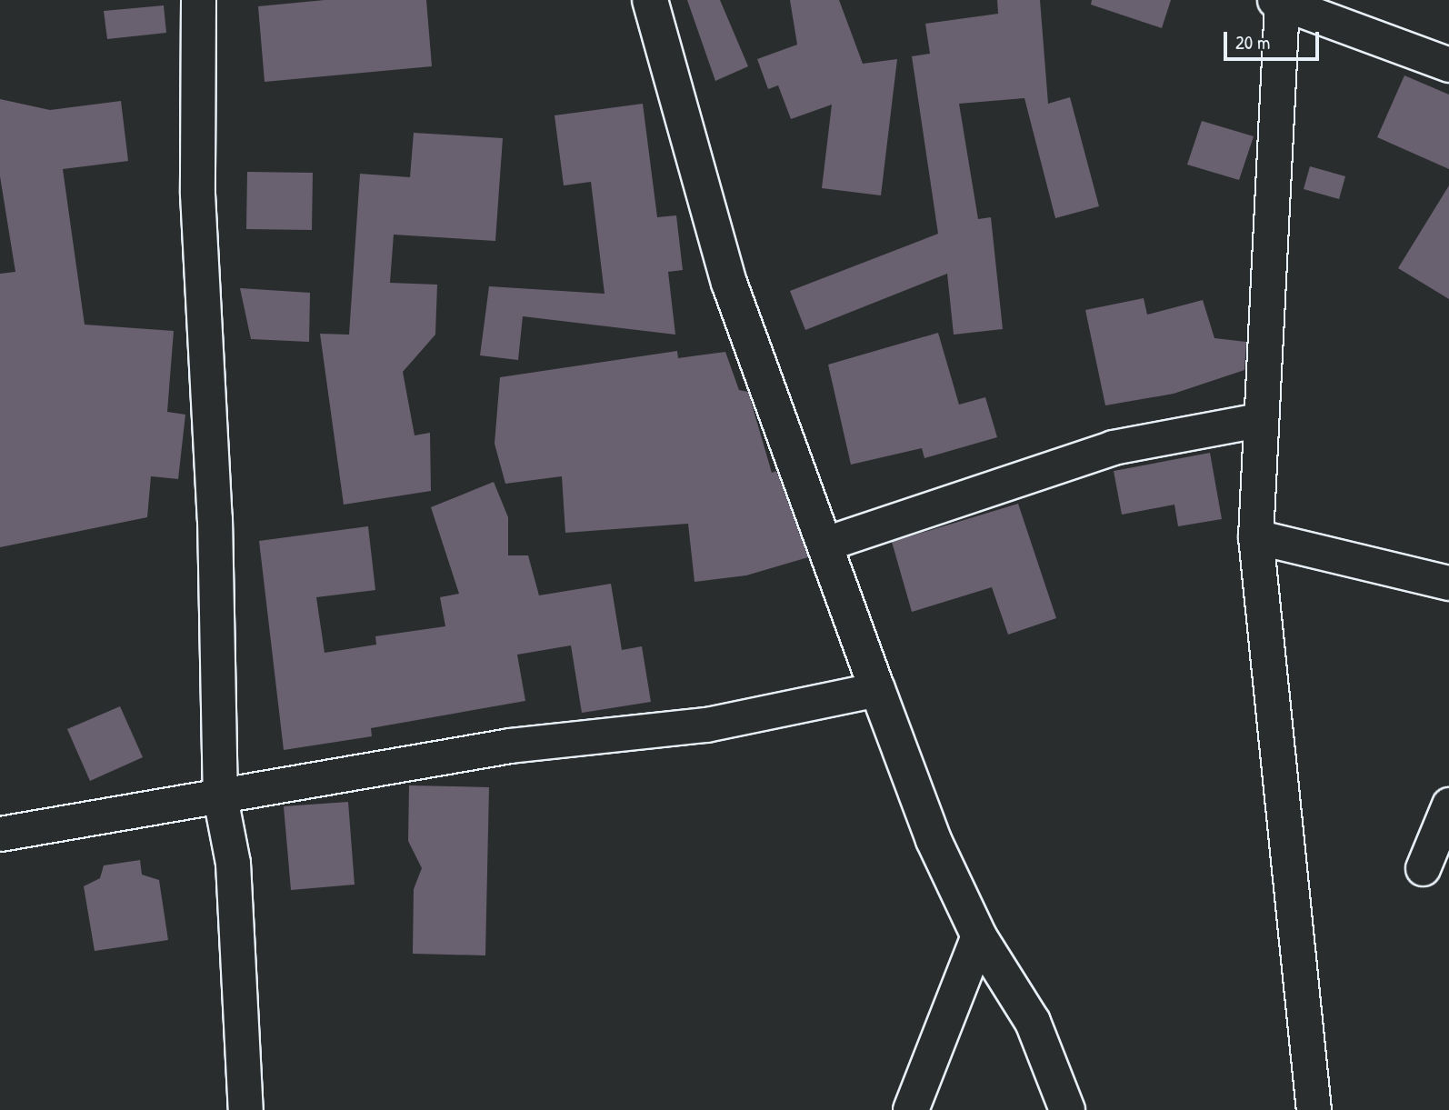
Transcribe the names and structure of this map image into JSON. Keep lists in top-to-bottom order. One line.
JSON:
{"scale_bar":"20 m"}
